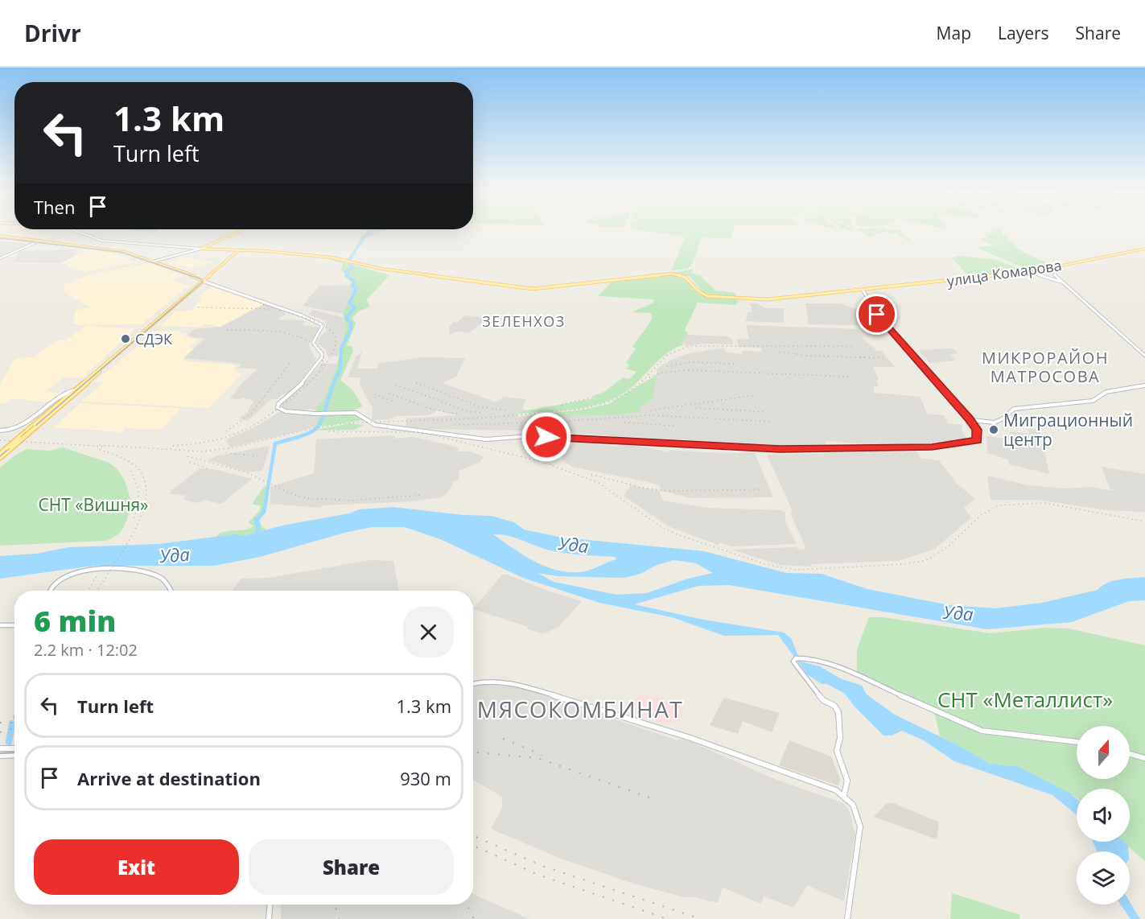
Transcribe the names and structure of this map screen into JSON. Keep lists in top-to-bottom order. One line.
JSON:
{"streets":{"main road":["улица Комарова"]},"districts":["ЗЕЛЕНХОЗ","МИКРОРАЙОН МАТРОСОВА","МЯСОКОМБИНАТ"],"water":["Уда"],"parks":["СНТ «Вишня»","СНТ «Металлист»"],"places":["СДЭК","Миграционный центр"],"north":"top","page":{"header":"Drivr","nav":["Map","Layers","Share"],"turn":["1.3 km","Turn left"],"then":"Then","heading":["6 min","2.2 km · 12:02"],"list":[{"name":"Turn left","value":"1.3 km"},{"name":"Arrive at destination","value":"930 m"}],"buttons":["Exit","Share"]}}
